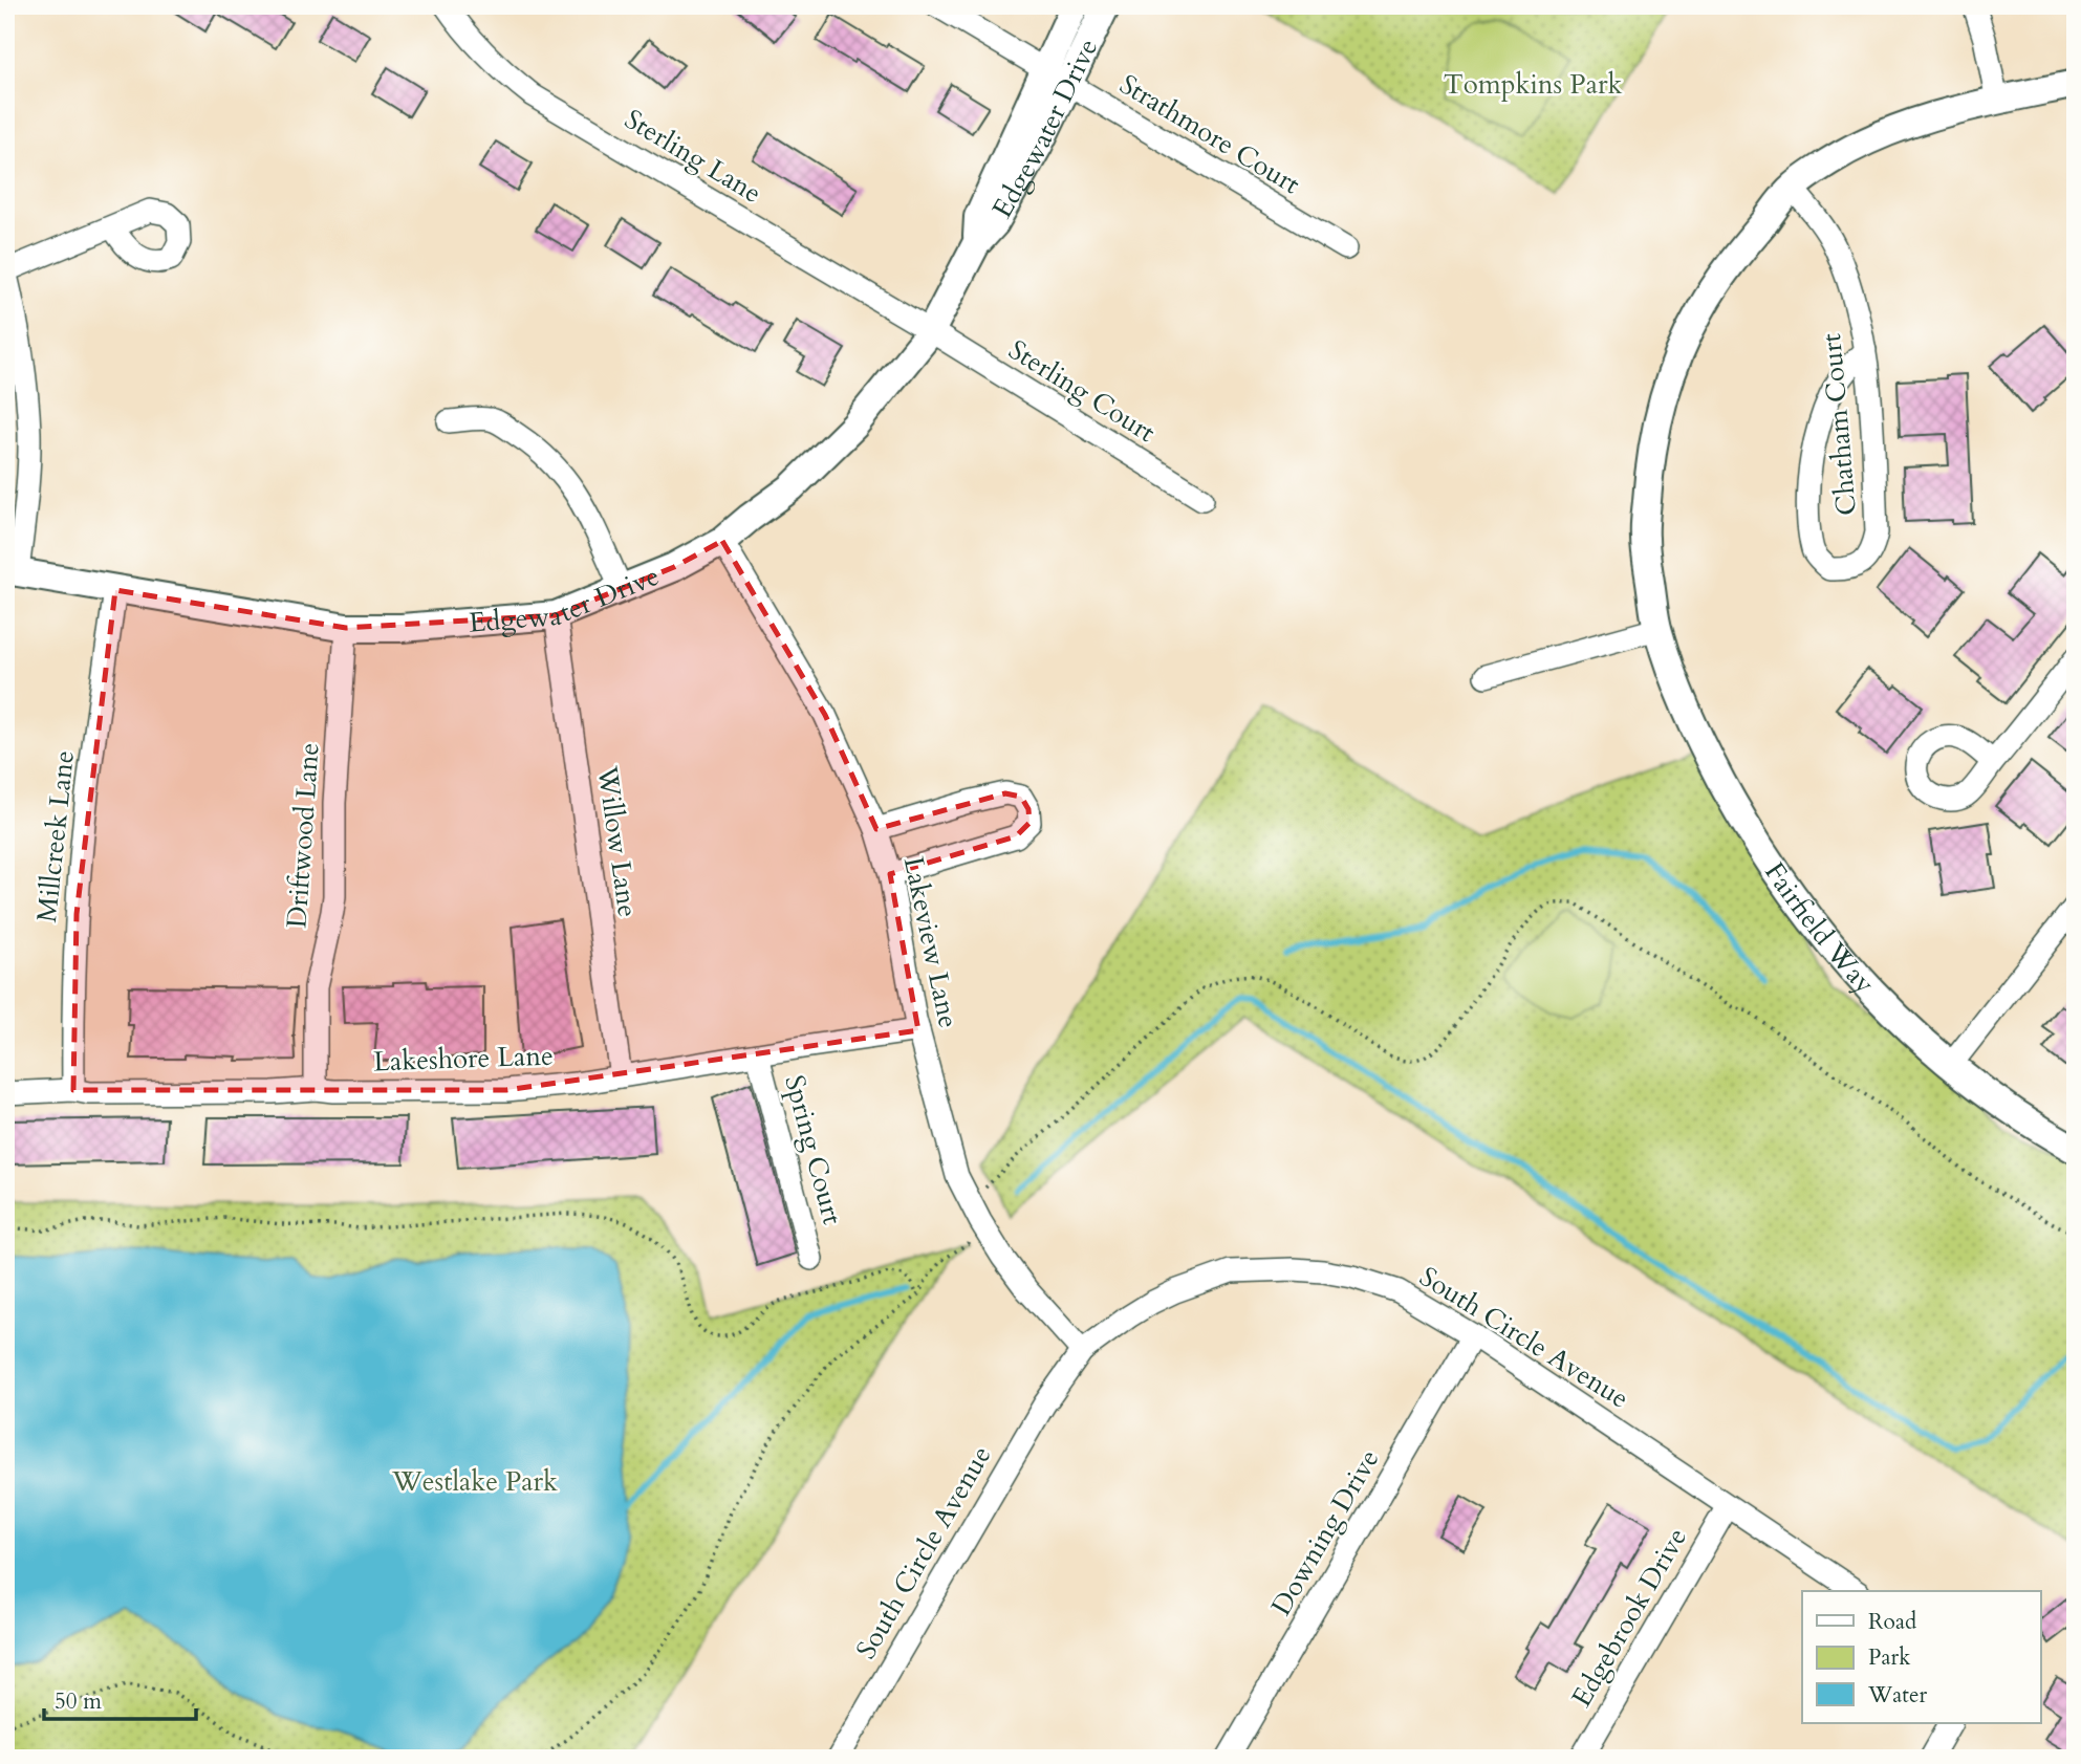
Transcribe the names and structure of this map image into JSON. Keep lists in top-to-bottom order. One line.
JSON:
{"streets":{"street":["Edgewater Drive","Strathmore Court","Sterling Lane","Sterling Court","Chatham Court","Driftwood Lane","Millcreek Lane","Willow Lane","Fairfield Way","Lakeview Lane","Lakeshore Lane","Spring Court","South Circle Avenue","Downing Drive","Edgebrook Drive"]},"crossings":[["Edgewater Drive","Strathmore Court"],["Edgewater Drive","Sterling Lane"],["Edgewater Drive","Sterling Court"],["Edgewater Drive","Driftwood Lane"],["Edgewater Drive","Millcreek Lane"],["Edgewater Drive","Willow Lane"],["Edgewater Drive","Lakeview Lane"],["Sterling Lane","Sterling Court"],["Chatham Court","Fairfield Way"],["Driftwood Lane","Lakeshore Lane"],["Millcreek Lane","Lakeshore Lane"],["Willow Lane","Lakeshore Lane"],["Lakeview Lane","Lakeshore Lane"],["Lakeview Lane","South Circle Avenue"],["Lakeshore Lane","Spring Court"],["South Circle Avenue","Downing Drive"],["South Circle Avenue","Edgebrook Drive"]],"parks":["Tompkins Park","Westlake Park"],"legend":["Road","Park","Water"],"scale_bar":"50 m"}
